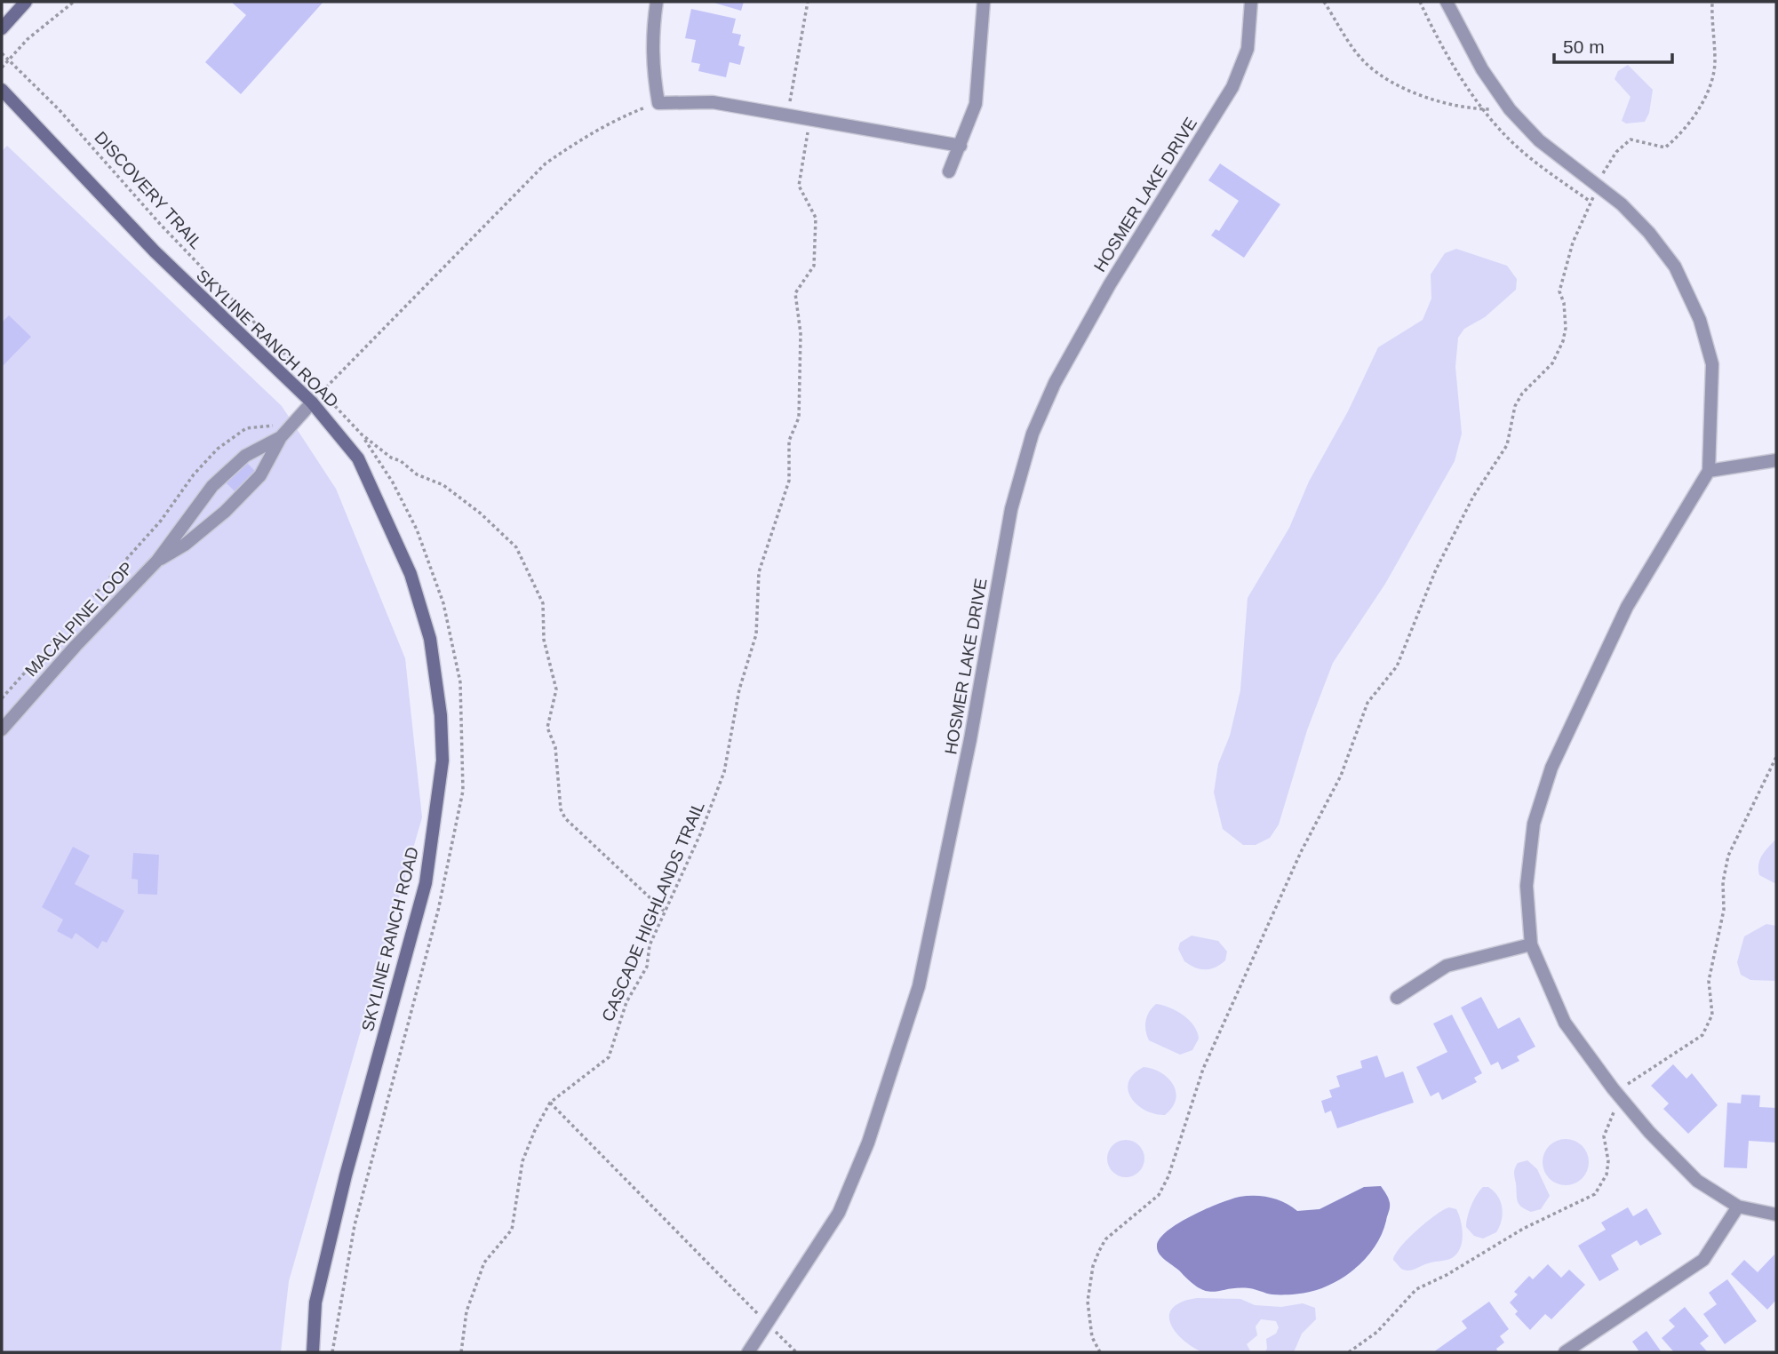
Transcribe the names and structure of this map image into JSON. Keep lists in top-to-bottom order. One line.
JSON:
{"streets":{"street":["HOSMER LAKE DRIVE","SKYLINE RANCH ROAD","MACALPINE LOOP"],"path":["DISCOVERY TRAIL","CASCADE HIGHLANDS TRAIL"]},"scale_bar":"50 m"}
